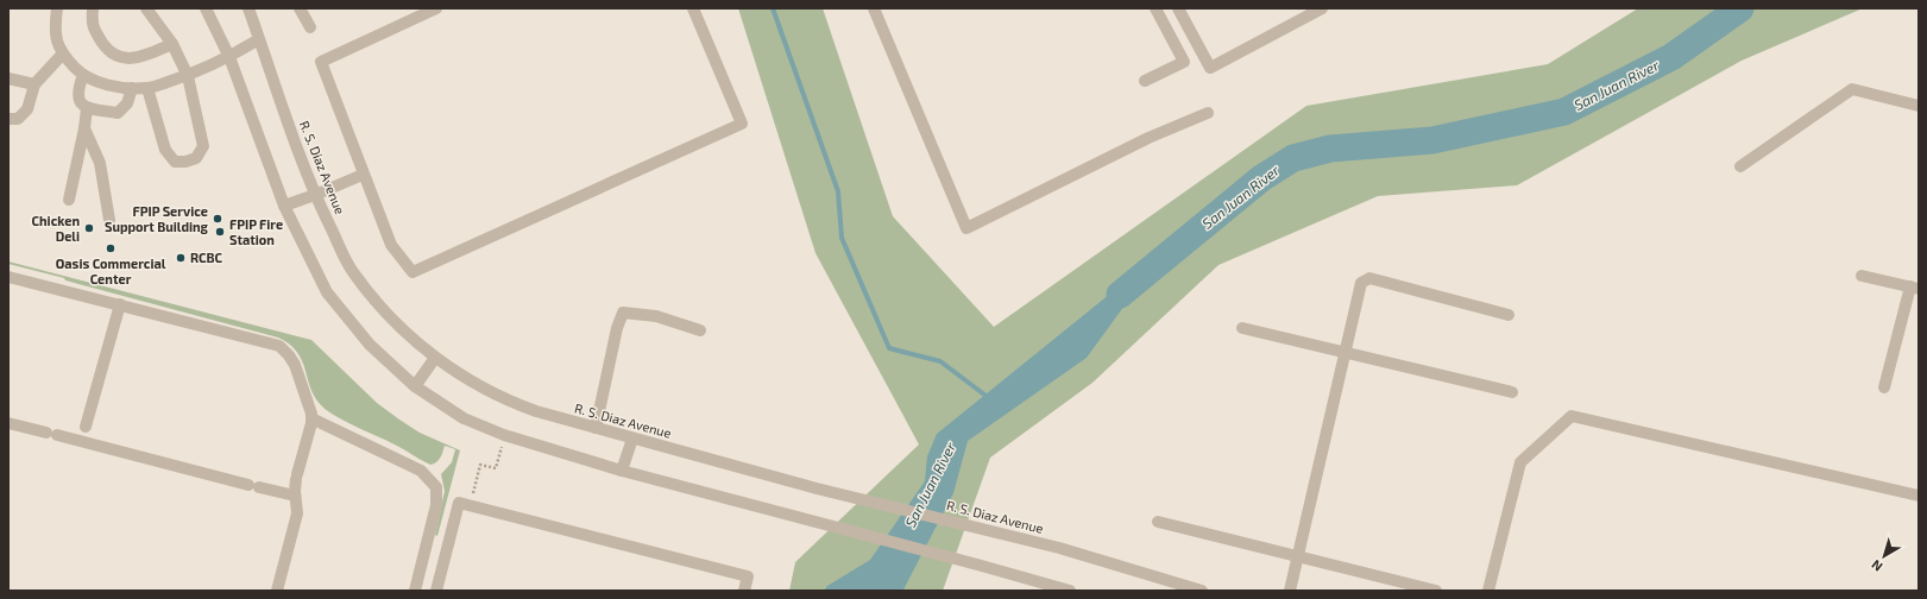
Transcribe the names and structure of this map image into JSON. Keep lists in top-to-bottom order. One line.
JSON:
{"streets":{"street":["R. S. Diaz Avenue"]},"water":["San Juan River"],"places":["FPIP Service Support Building","Chicken Deli","FPIP Fire Station","Oasis Commercial Center","RCBC"],"north":"bottom left"}
